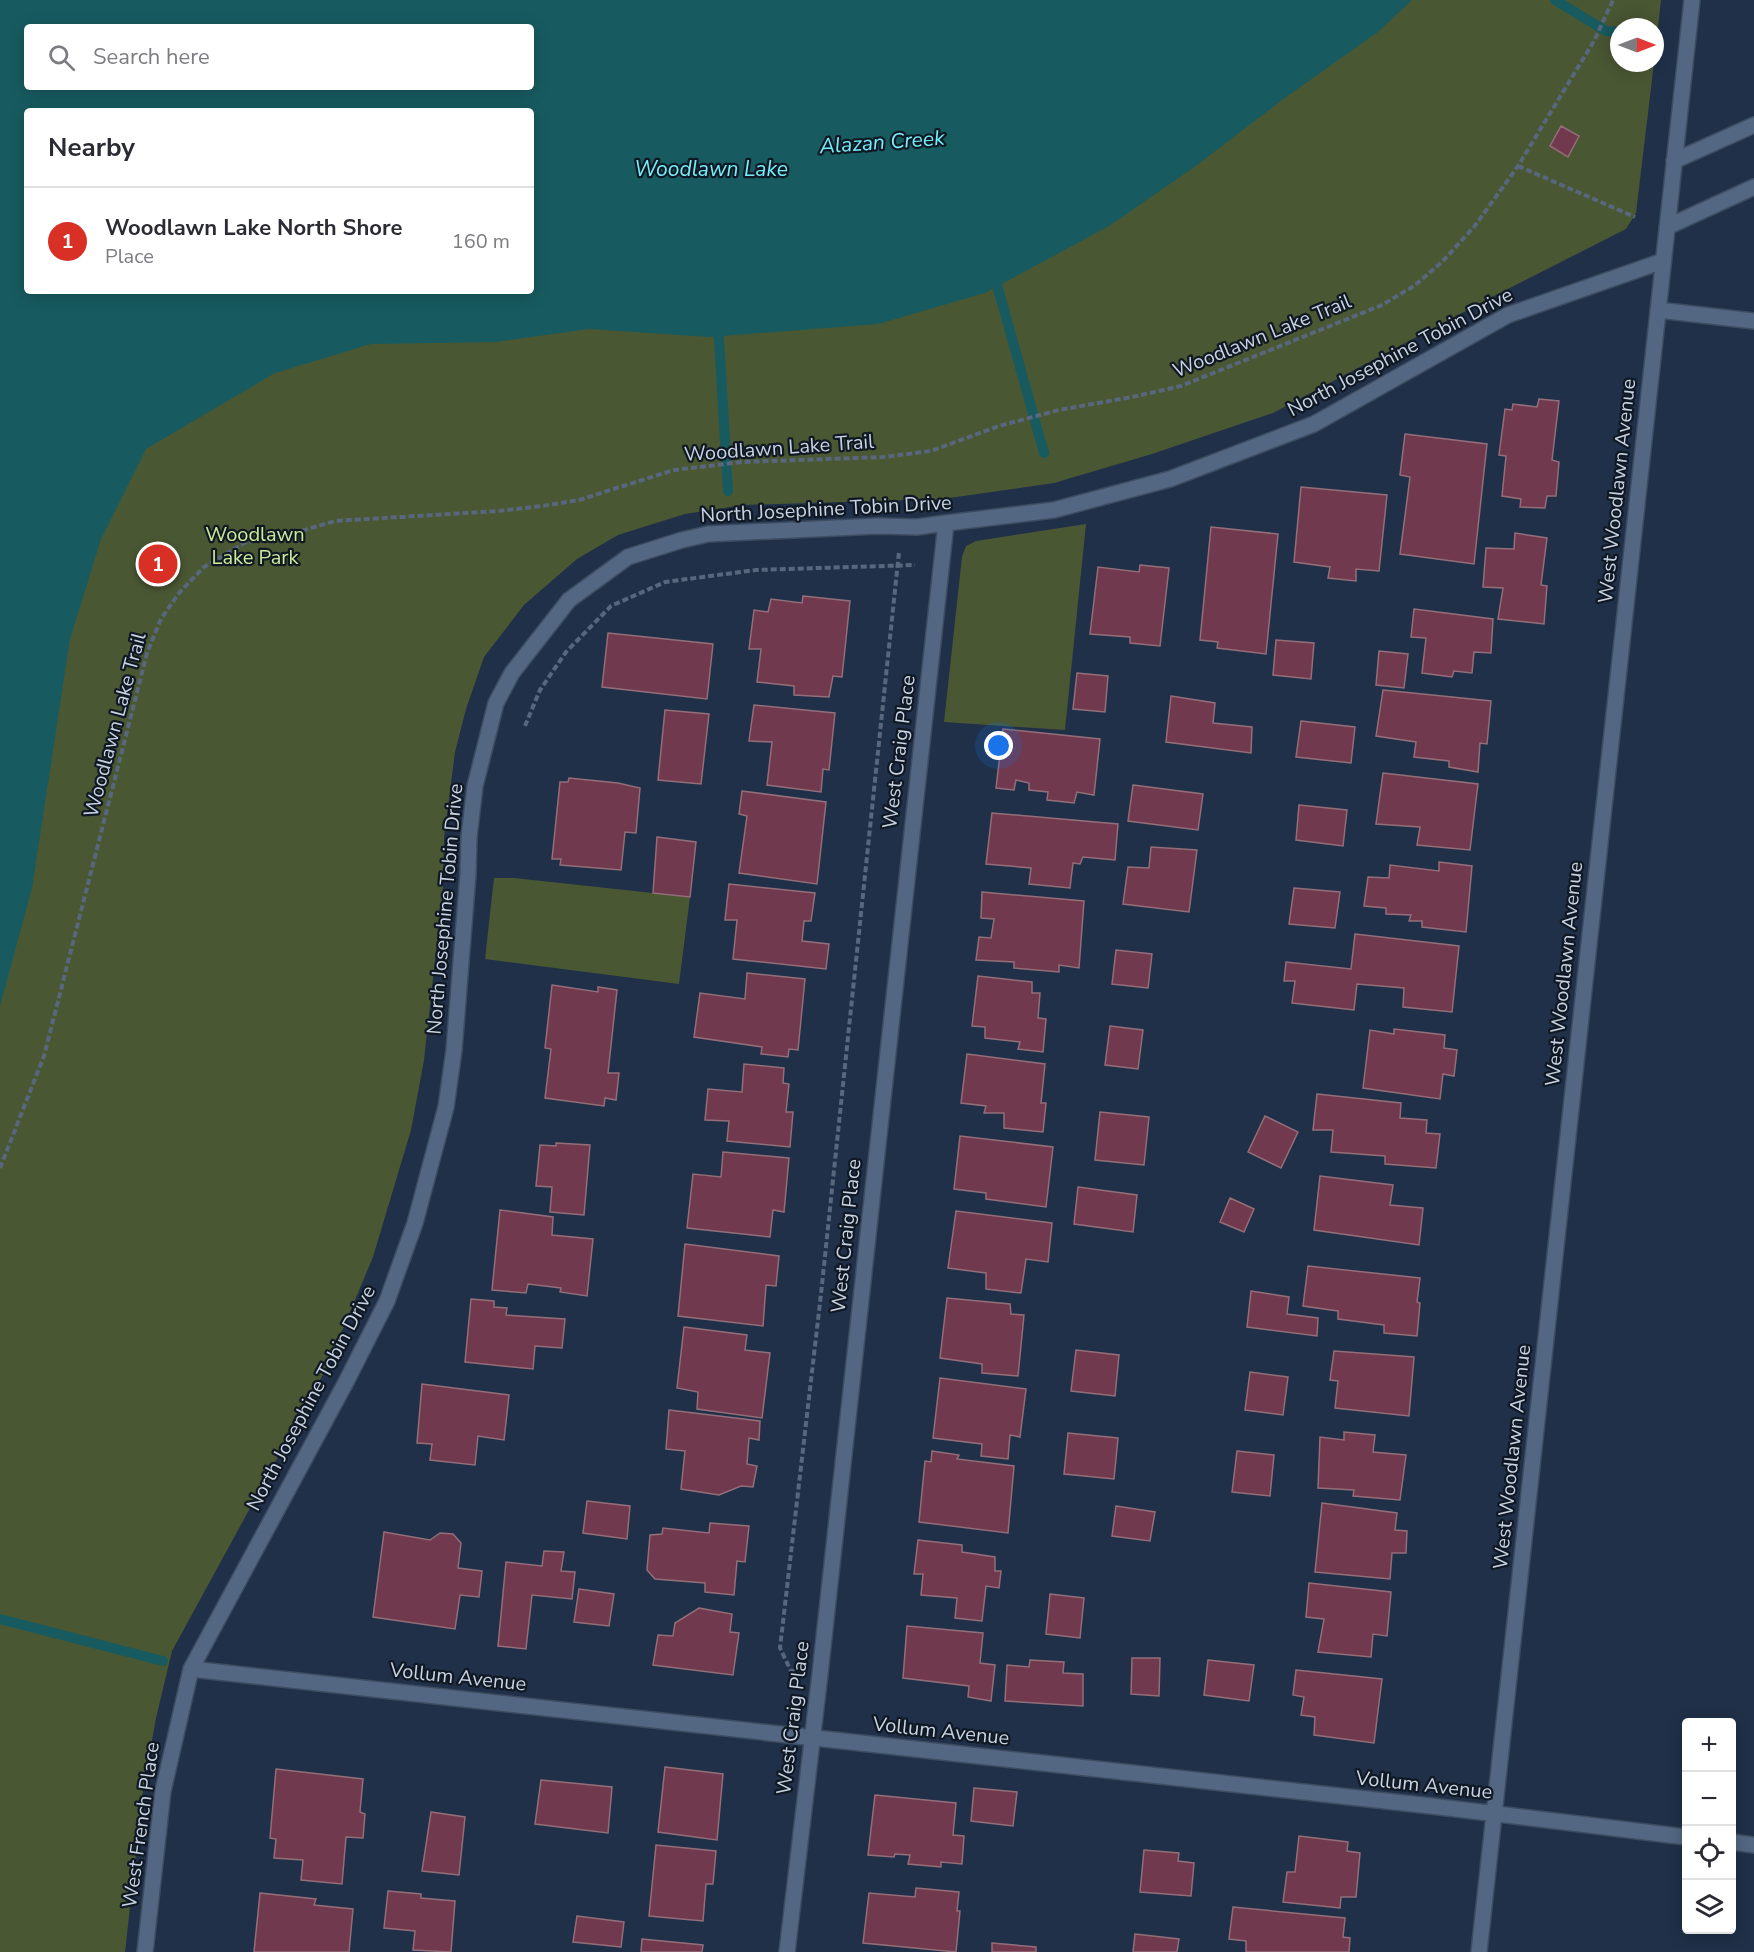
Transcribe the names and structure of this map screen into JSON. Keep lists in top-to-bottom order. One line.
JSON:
{"streets":{"street":["North Josephine Tobin Drive","West Woodlawn Avenue","West Craig Place","Vollum Avenue","West French Place"],"path":["Woodlawn Lake Trail"]},"crossings":[["North Josephine Tobin Drive","West Woodlawn Avenue"],["North Josephine Tobin Drive","West Craig Place"],["North Josephine Tobin Drive","Vollum Avenue"],["North Josephine Tobin Drive","West French Place"],["West Woodlawn Avenue","Vollum Avenue"],["West Craig Place","Vollum Avenue"],["Vollum Avenue","West French Place"]],"water":["Alazan Creek","Woodlawn Lake"],"parks":["Woodlawn Lake Park"],"north":"right","page":{"search":"Search here","heading":"Nearby","list":[{"mark":"1","name":"Woodlawn Lake North Shore","note":"Place","value":"160 m"}],"pins":"1","map_buttons":["+","−"]}}
